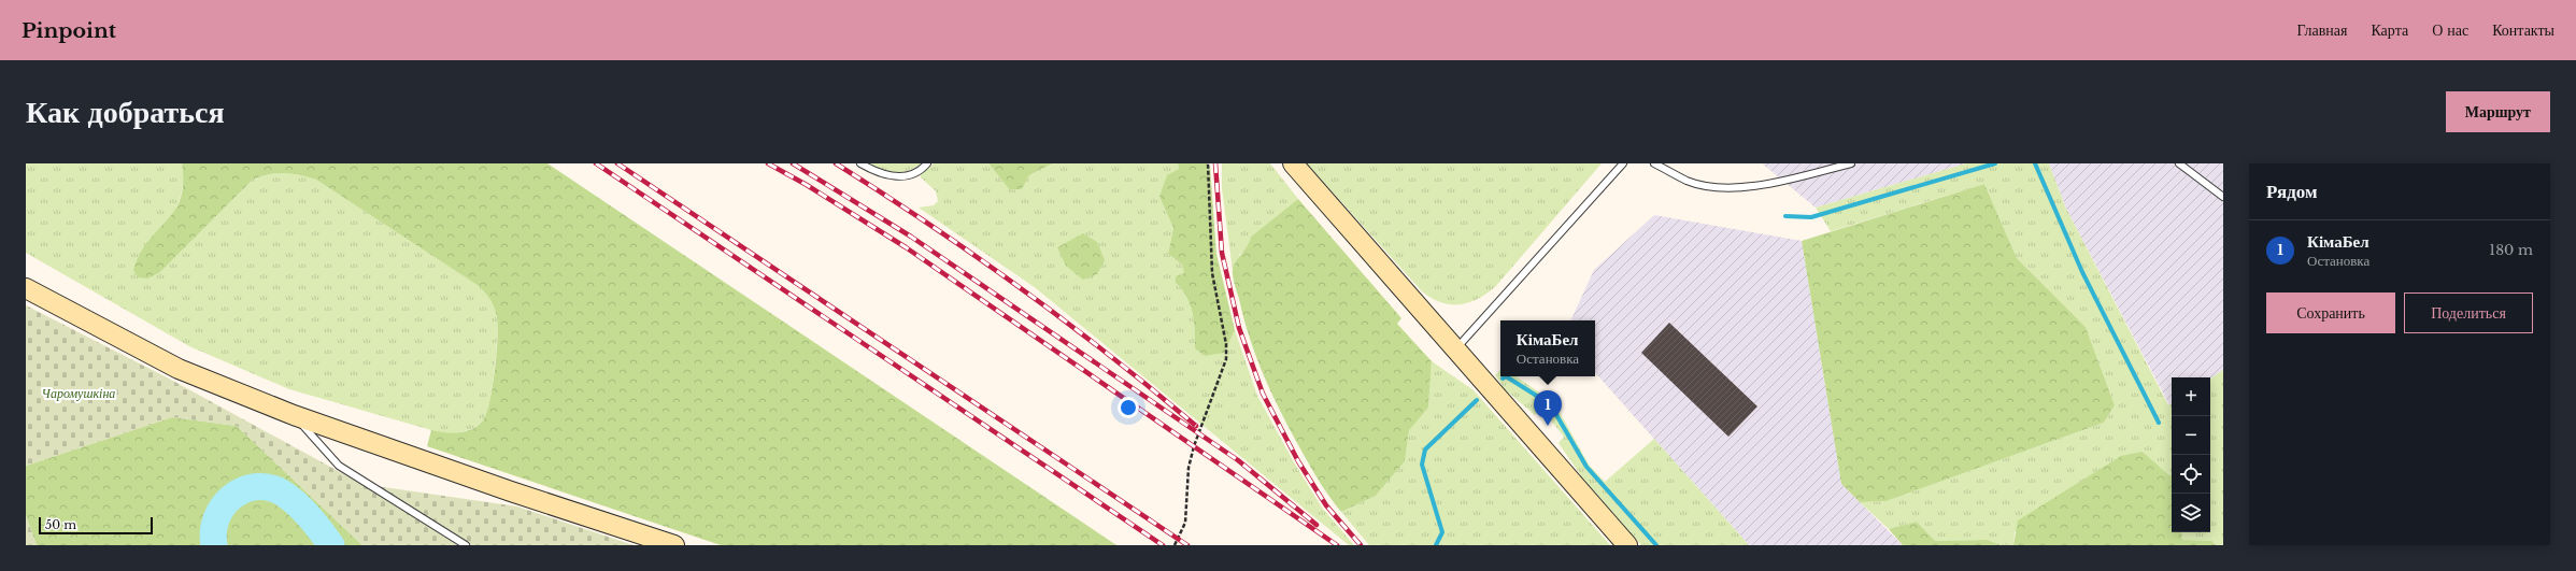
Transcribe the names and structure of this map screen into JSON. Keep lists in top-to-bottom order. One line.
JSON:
{"parks":["Чаромушкіна"],"scale_bar":"50 m","page":{"header":"Pinpoint","nav":["Главная","Карта","О нас","Контакты"],"buttons":["Маршрут",["Сохранить","Поделиться"]],"title":"Как добраться","heading":"Рядом","list":[{"mark":"1","name":"КімаБел","note":"Остановка","value":"180 m"}],"popup":["КімаБел","Остановка"],"map_buttons":["+","−"],"pins":"1","scale":"50 m"}}
